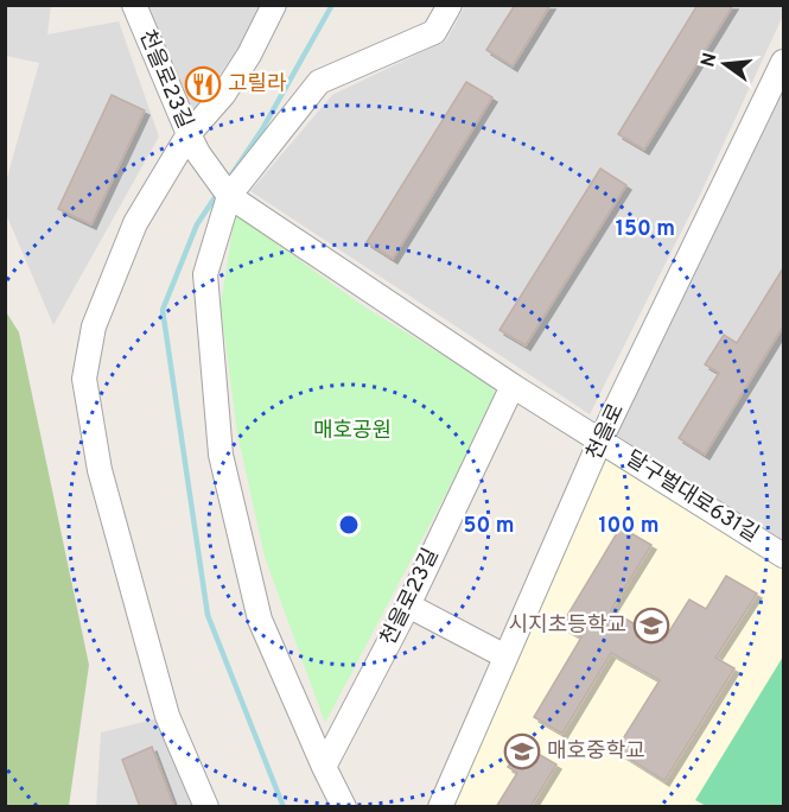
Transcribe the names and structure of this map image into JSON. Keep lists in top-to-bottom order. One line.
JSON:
{"streets":{"street":["천을로23길","천을로","달구벌대로631길"]},"crossings":[["천을로","달구벌대로631길"]],"parks":["매호공원"],"places":{"restaurant":["고릴라"],"school or university":["시지초등학교","매호중학교"]},"north":"left","rings":["150 m","50 m","100 m"]}
